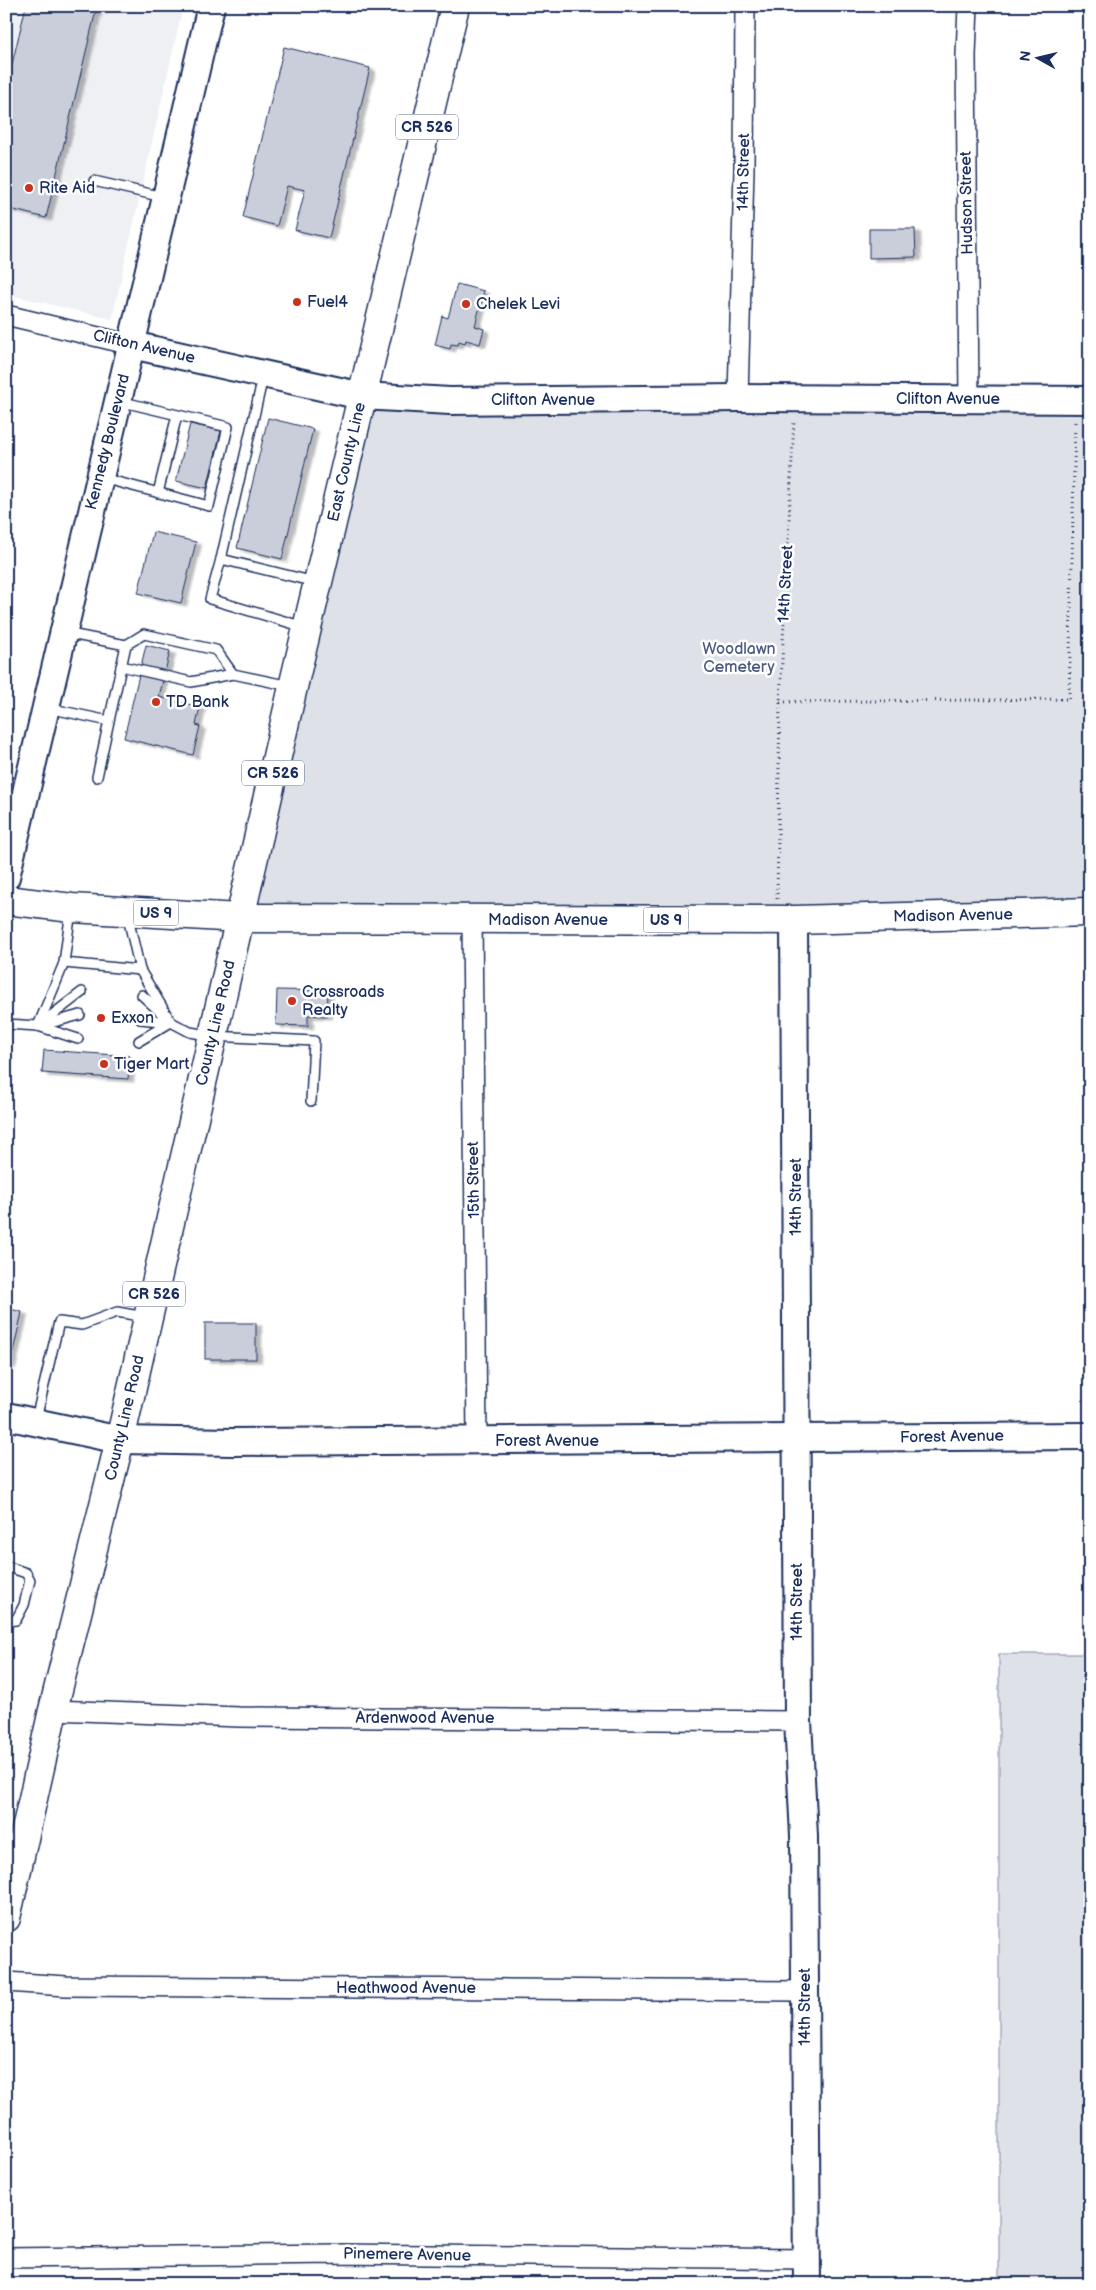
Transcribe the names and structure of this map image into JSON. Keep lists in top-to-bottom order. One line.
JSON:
{"streets":{"main road":["CR 526","East County Line","US 9","Madison Avenue","County Line Road"],"street":["14th Street","Hudson Street","Clifton Avenue","Kennedy Boulevard","15th Street","Forest Avenue","Ardenwood Avenue","Heathwood Avenue","Pinemere Avenue"]},"crossings":[["14th Street","Clifton Avenue"],["14th Street","Madison Avenue"],["14th Street","Forest Avenue"],["14th Street","Ardenwood Avenue"],["14th Street","Heathwood Avenue"],["14th Street","Pinemere Avenue"],["Hudson Street","Clifton Avenue"],["Clifton Avenue","Kennedy Boulevard"],["Clifton Avenue","East County Line"],["East County Line","Madison Avenue"],["East County Line","County Line Road"],["Madison Avenue","County Line Road"],["Madison Avenue","15th Street"],["County Line Road","Forest Avenue"],["County Line Road","Ardenwood Avenue"],["15th Street","Forest Avenue"]],"parks":["Woodlawn Cemetery"],"places":["Rite Aid","Fuel4","Chelek Levi","TD Bank","Crossroads Realty","Exxon","Tiger Mart"],"north":"left"}
